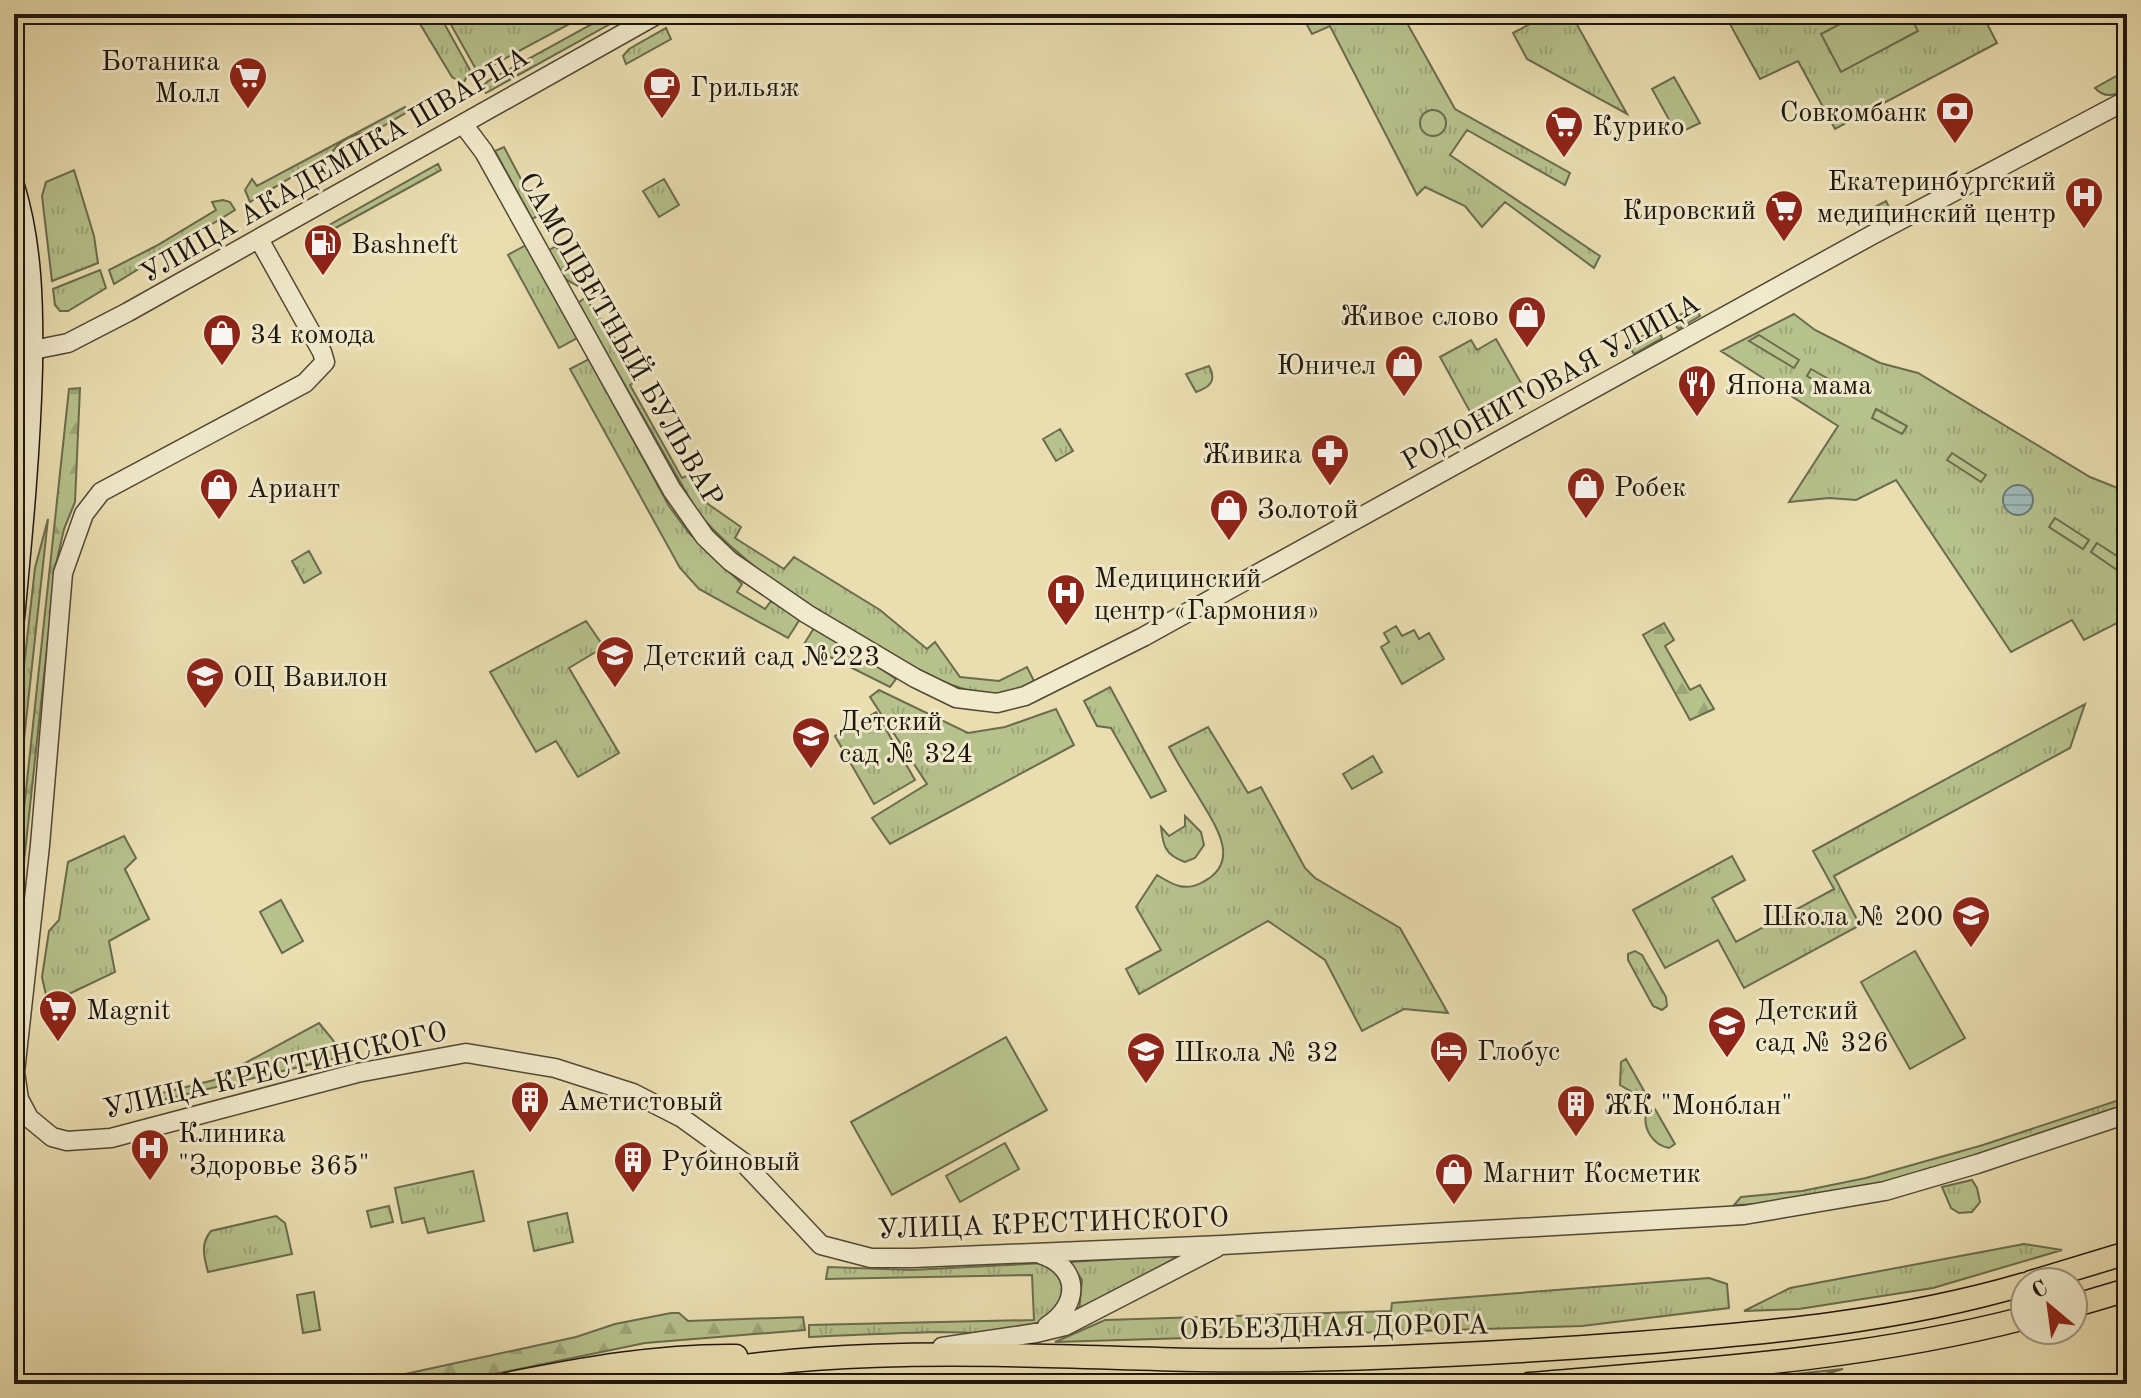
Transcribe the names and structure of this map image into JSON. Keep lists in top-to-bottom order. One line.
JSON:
{"streets":{"main road":["ОБЪЕЗДНАЯ ДОРОГА"],"street":["УЛИЦА АКАДЕМИКА ШВАРЦА","САМОЦВЕТНЫЙ БУЛЬВАР","РОДОНИТОВАЯ УЛИЦА","УЛИЦА КРЕСТИНСКОГО"]},"crossings":[["УЛИЦА АКАДЕМИКА ШВАРЦА","САМОЦВЕТНЫЙ БУЛЬВАР"],["УЛИЦА АКАДЕМИКА ШВАРЦА","УЛИЦА КРЕСТИНСКОГО"],["САМОЦВЕТНЫЙ БУЛЬВАР","РОДОНИТОВАЯ УЛИЦА"]],"places":{"supermarket":["Ботаника Молл","Курико","Кировский","Magnit"],"cafe":["Грильяж"],"bank":["Совкомбанк"],"hospital":["Екатеринбургский медицинский центр","Медицинский центр «Гармония»","Клиника \"Здоровье 365\""],"fuel station":["Bashneft"],"shop":["Живое слово","34 комода","Юничел","Робек","Ариант","Золотой","Магнит Косметик"],"restaurant":["Япона мама"],"pharmacy":["Живика"],"school or university":["Детский сад №223","ОЦ Вавилон","Детский сад № 324","Школа № 200","Детский сад № 326","Школа № 32"],"hotel":["Глобус"],"building":["Аметистовый","ЖК \"Монблан\"","Рубиновый"]},"north":"top left"}
